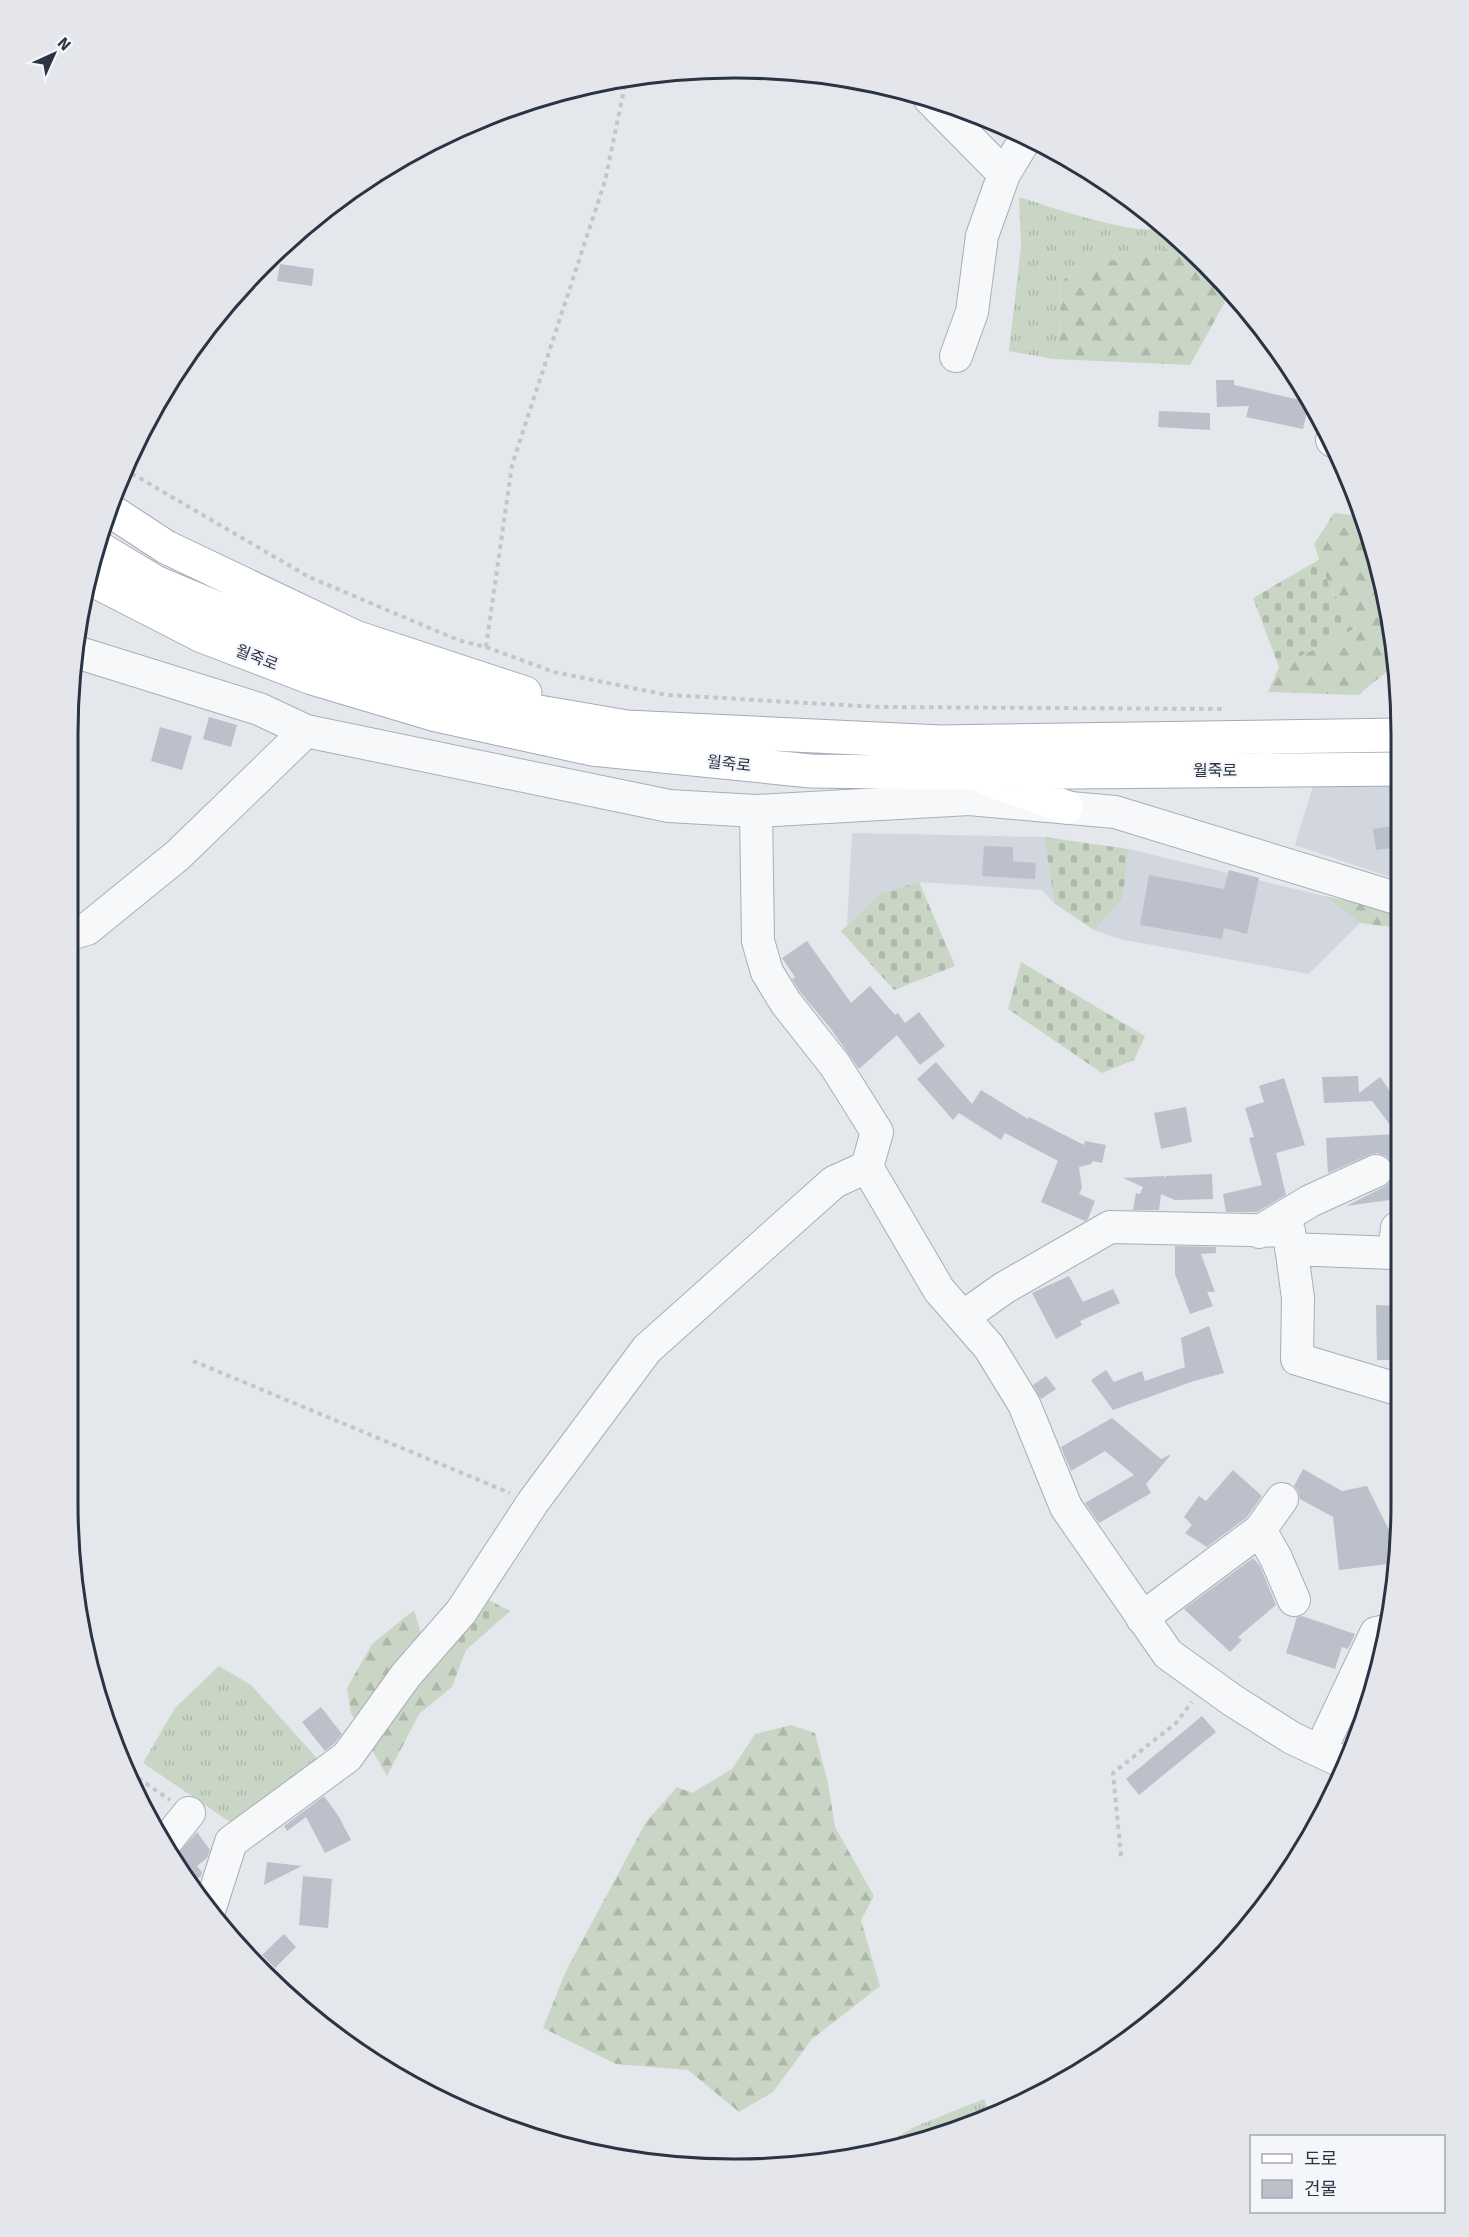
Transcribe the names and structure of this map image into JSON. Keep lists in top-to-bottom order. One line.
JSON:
{"streets":{"main road":["월죽로"]},"legend":["도로","건물"],"north":"top right"}
